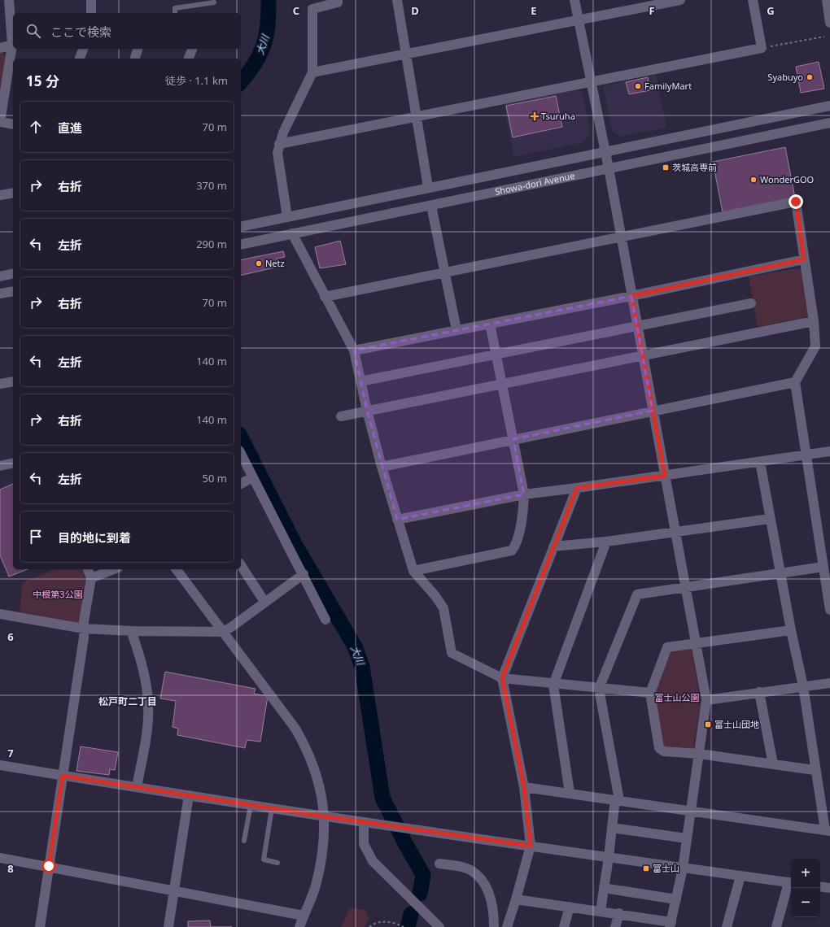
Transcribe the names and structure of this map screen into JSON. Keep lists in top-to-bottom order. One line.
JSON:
{"streets":{"street":["Showa-dori Avenue"]},"districts":["松戸町二丁目"],"water":["大川"],"parks":["中根第3公園","富士山公園"],"places":{"other":["Syabuyo","FamilyMart","WonderGOO","Netz"],"health":["Tsuruha"],"transit":["茨城高専前","富士山団地","富士山"]},"page":{"search":"ここで検索","heading":["15 分","徒歩 · 1.1 km"],"list":[["直進","70 m"],["右折","370 m"],["左折","290 m"],["右折","70 m"],["左折","140 m"],["右折","140 m"],["左折","50 m"],"目的地に到着"],"map_buttons":["+","−"]},"grid":{"columns":["C","D","E","F","G"],"rows":["6","7","8"]}}
